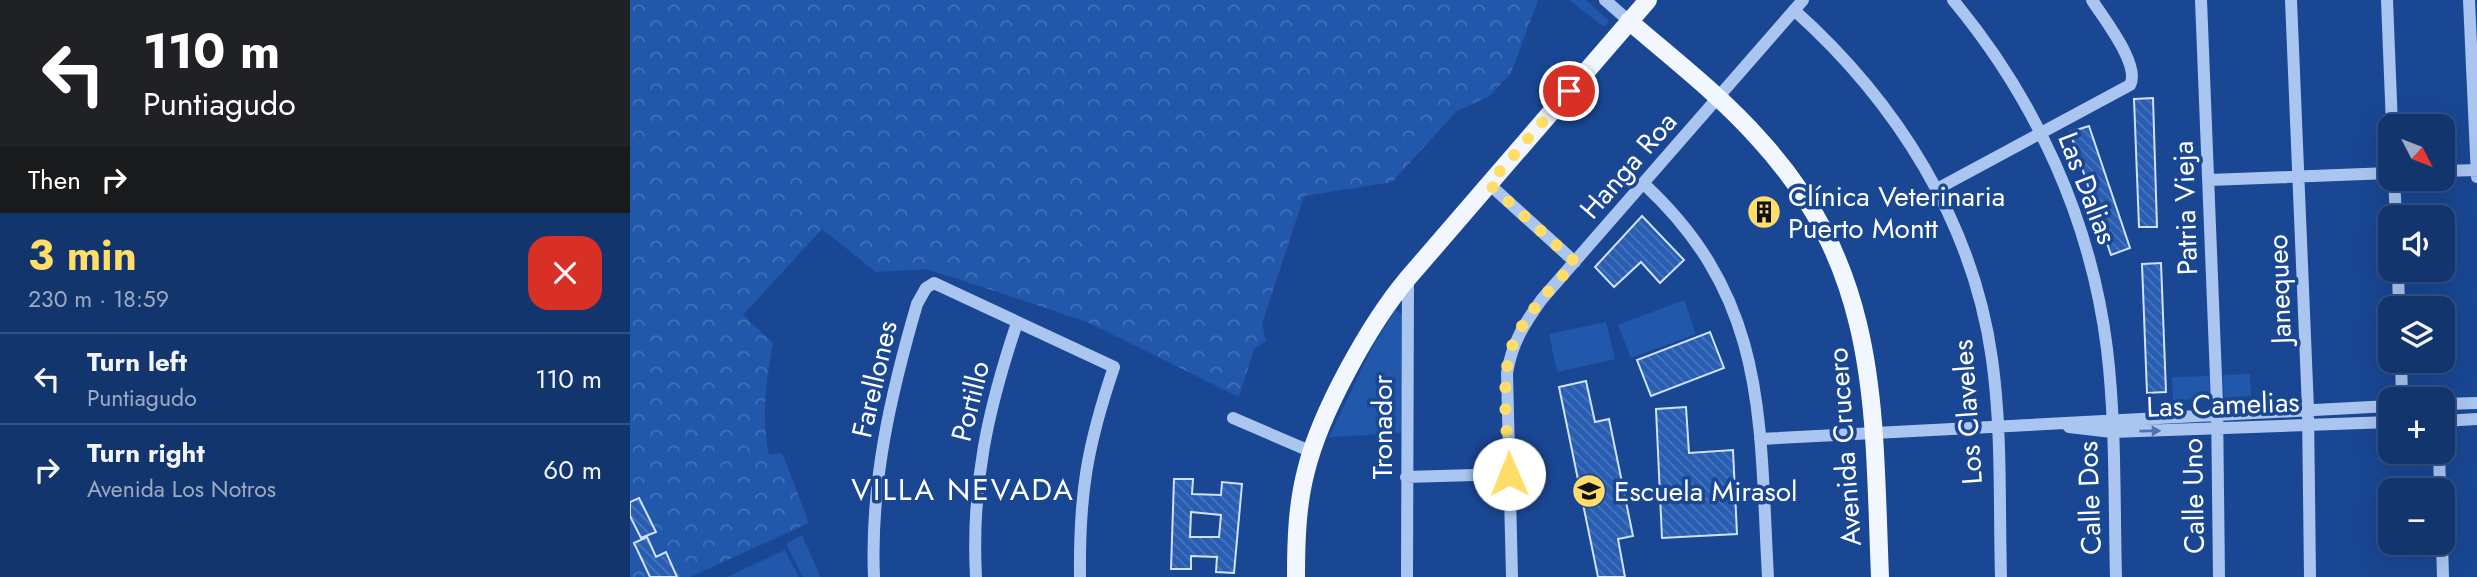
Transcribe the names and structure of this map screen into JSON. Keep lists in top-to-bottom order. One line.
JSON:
{"streets":{"main road":["Avenida Crucero"],"street":["Hanga Roa","Las Dalias","Patria Vieja","Janequeo","Farellones","Portillo","Las Camelias","Los Claveles","Tronador","Calle Uno","Calle Dos"]},"crossings":[["Hanga Roa","Los Claveles"],["Hanga Roa","Avenida Crucero"],["Las Dalias","Las Camelias"],["Las Dalias","Calle Dos"],["Patria Vieja","Las Camelias"],["Patria Vieja","Calle Uno"],["Janequeo","Las Camelias"],["Farellones","Portillo"],["Las Camelias","Los Claveles"],["Las Camelias","Avenida Crucero"],["Las Camelias","Calle Uno"],["Las Camelias","Calle Dos"]],"districts":["VILLA NEVADA"],"places":{"building":["Clínica Veterinaria Puerto Montt"],"school or university":["Escuela Mirasol"]},"north":"bottom right","page":{"turn":["110 m","Puntiagudo"],"map_buttons":["+","−"],"then":"Then","heading":["3 min","230 m · 18:59"],"list":[{"name":"Turn left","note":"Puntiagudo","value":"110 m"},{"name":"Turn right","note":"Avenida Los Notros","value":"60 m"}]}}
